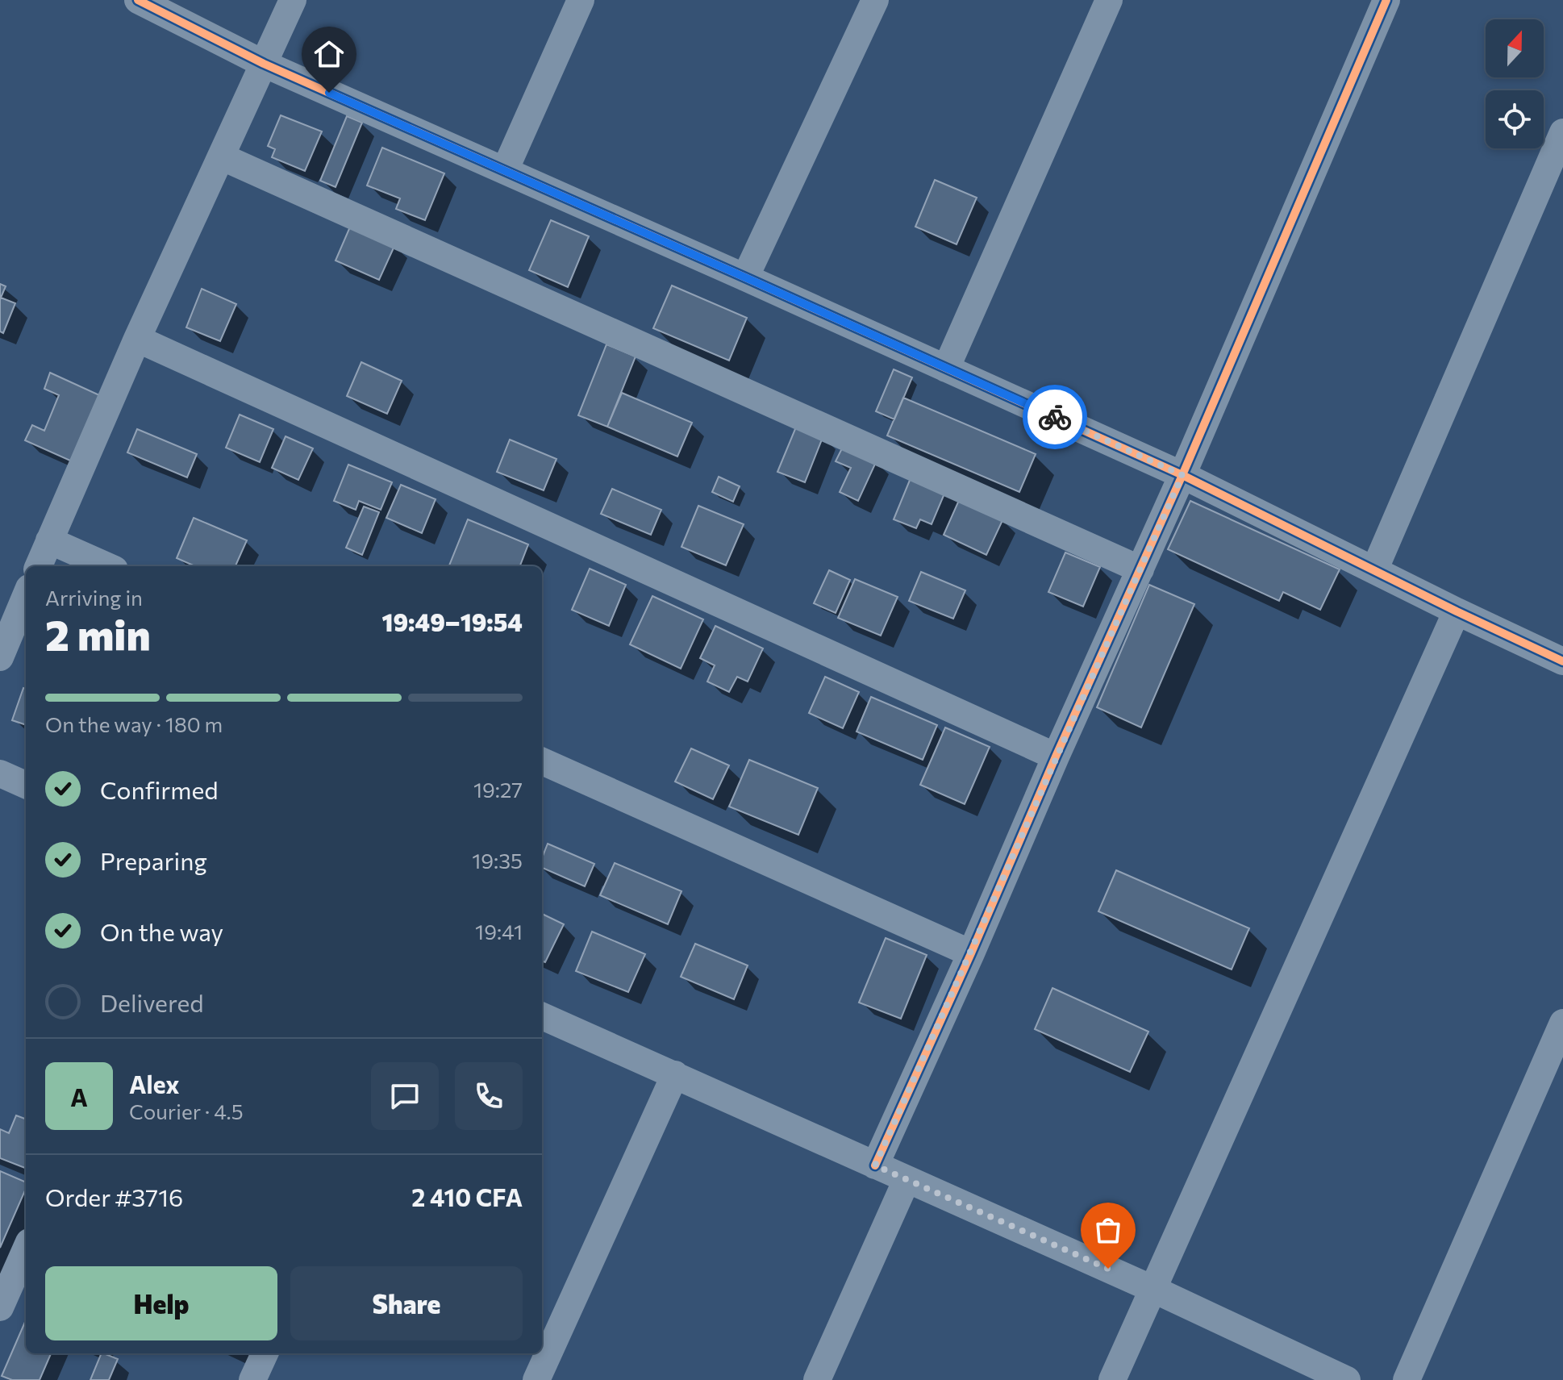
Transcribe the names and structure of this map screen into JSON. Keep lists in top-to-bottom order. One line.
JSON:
{"north":"top","page":{"heading":["2 min","Arriving in","19:49–19:54"],"panel":["Alex","Courier · 4.5","Order #3716","2 410 CFA"],"bar":"On the way · 180 m","list":[["Confirmed","19:27"],["Preparing","19:35"],["On the way","19:41"],"Delivered"],"round":"A","buttons":["Help","Share"]}}
